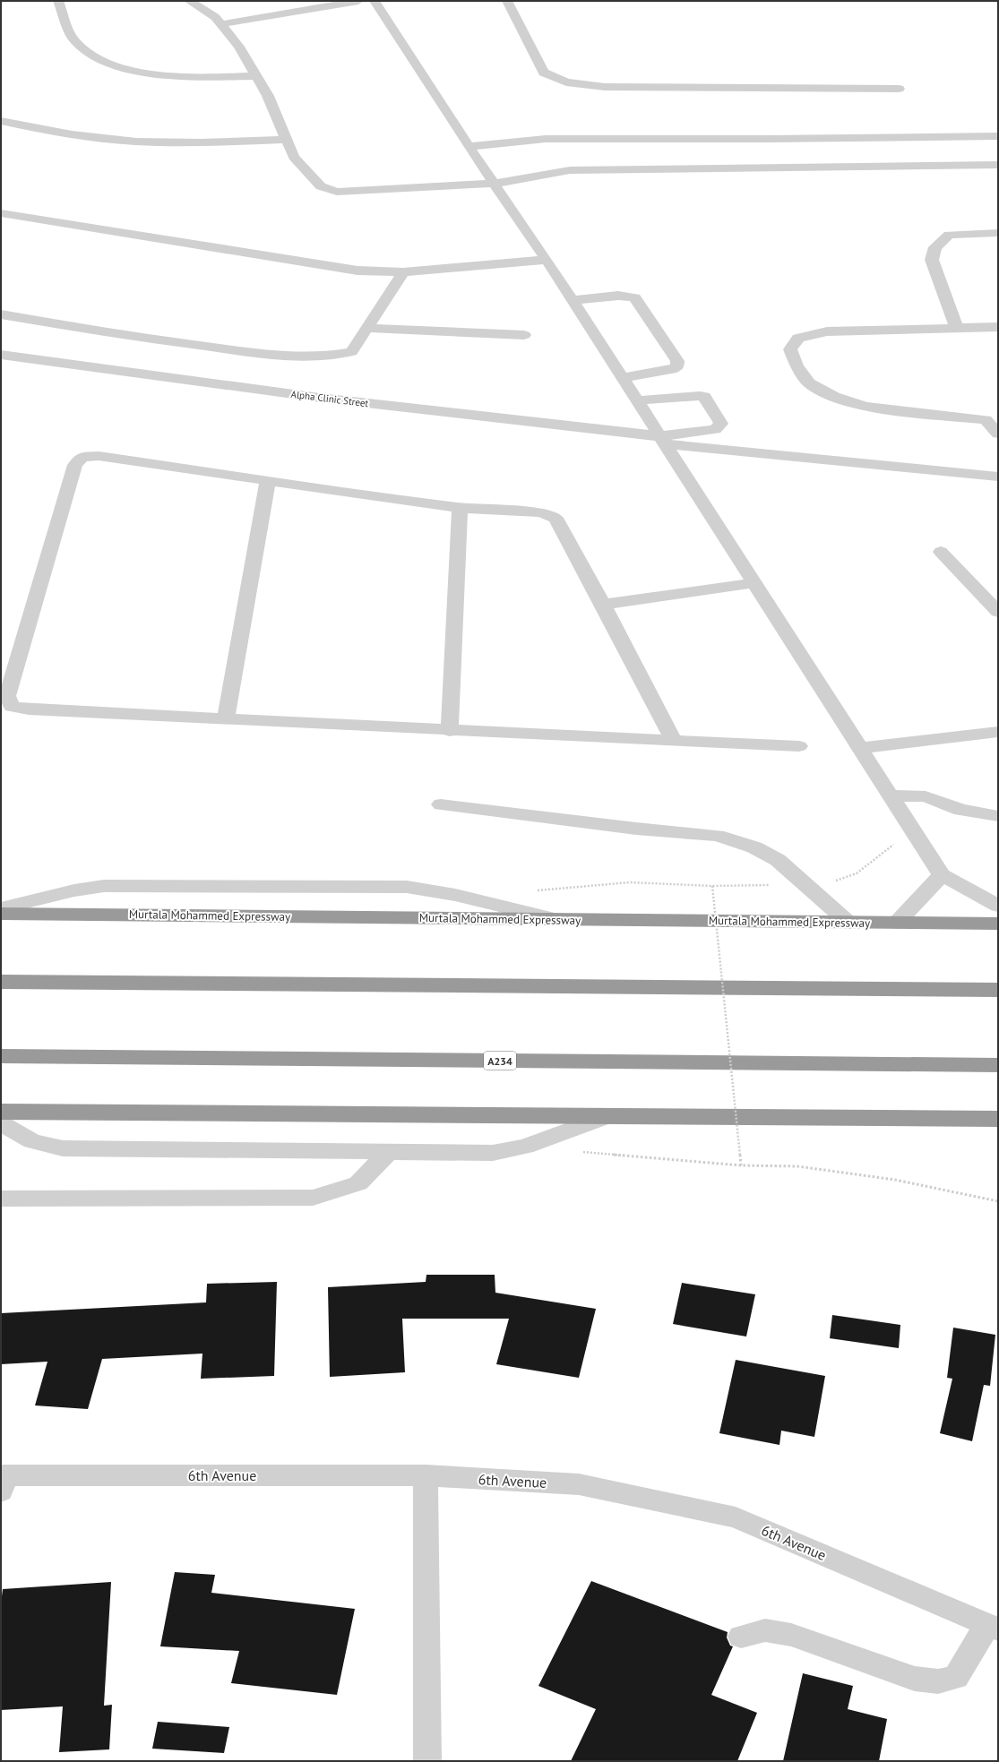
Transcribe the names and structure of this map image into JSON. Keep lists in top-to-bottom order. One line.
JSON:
{"streets":{"highway":["Murtala Mohammed Expressway","A234"],"street":["Alpha Clinic Street","6th Avenue"]}}
